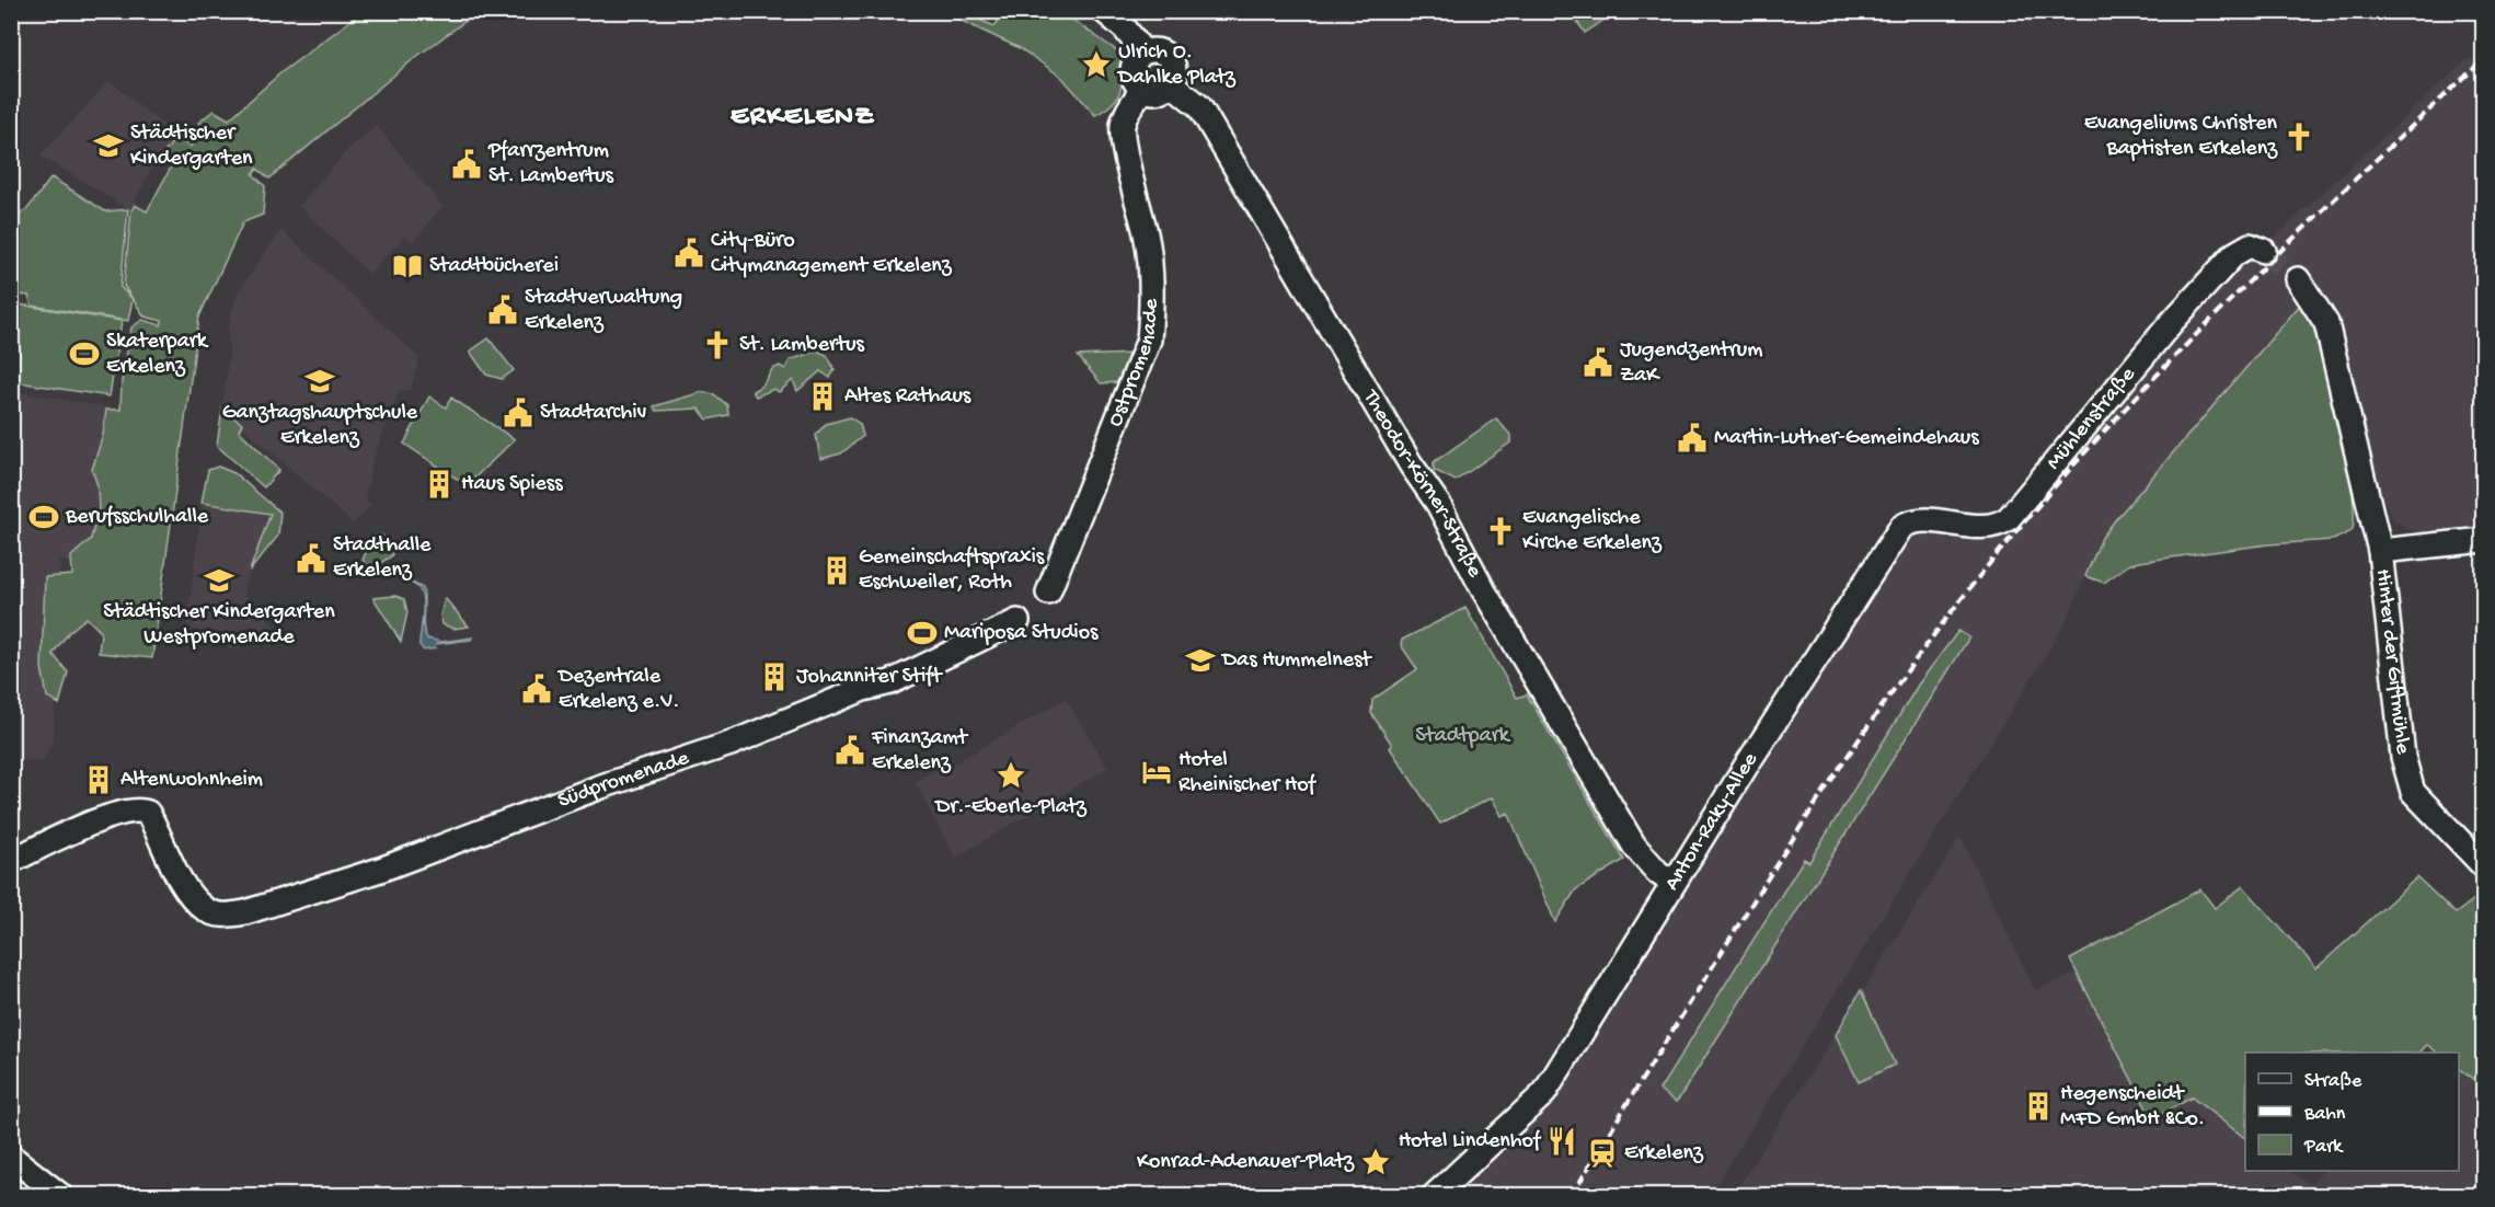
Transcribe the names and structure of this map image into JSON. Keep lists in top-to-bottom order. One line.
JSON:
{"streets":{"street":["Ostpromenade","Mühlenstraße","Theodor-Körner-Straße","Hinter der Giftmühle","Südpromenade","Anton-Raky-Allee"]},"crossings":[["Ostpromenade","Theodor-Körner-Straße"],["Mühlenstraße","Anton-Raky-Allee"],["Theodor-Körner-Straße","Anton-Raky-Allee"]],"districts":["ERKELENZ"],"parks":["Stadtpark"],"places":{"place":["Ulrich O. Dahlke Platz","Dr.-Eberle-Platz","Konrad-Adenauer-Platz"],"church":["Evangeliums Christen Baptisten Erkelenz","St. Lambertus","Evangelische Kirche Erkelenz"],"school or university":["Städtischer Kindergarten","Ganztagshauptschule Erkelenz","Städtischer Kindergarten Westpromenade","Das Hummelnest"],"public building":["Pfarrzentrum St. Lambertus","City-Büro Citymanagement Erkelenz","Stadtverwaltung Erkelenz","Jugendzentrum ZaK","Stadtarchiv","Martin-Luther-Gemeindehaus","Stadthalle Erkelenz","Dezentrale Erkelenz e.V.","Finanzamt Erkelenz"],"library":["Stadtbücherei"],"sports":["Skaterpark Erkelenz","Berufsschulhalle","Mariposa Studios"],"building":["Altes Rathaus","Haus Spiess","Gemeinschaftspraxis Eschweiler, Roth","Johanniter Stift","Altenwohnheim","Hegenscheidt MFD GmbH &Co."],"hotel":["Hotel Rheinischer Hof"],"restaurant":["Hotel Lindenhof"],"station":["Erkelenz"]},"legend":["Straße","Bahn","Park"]}
